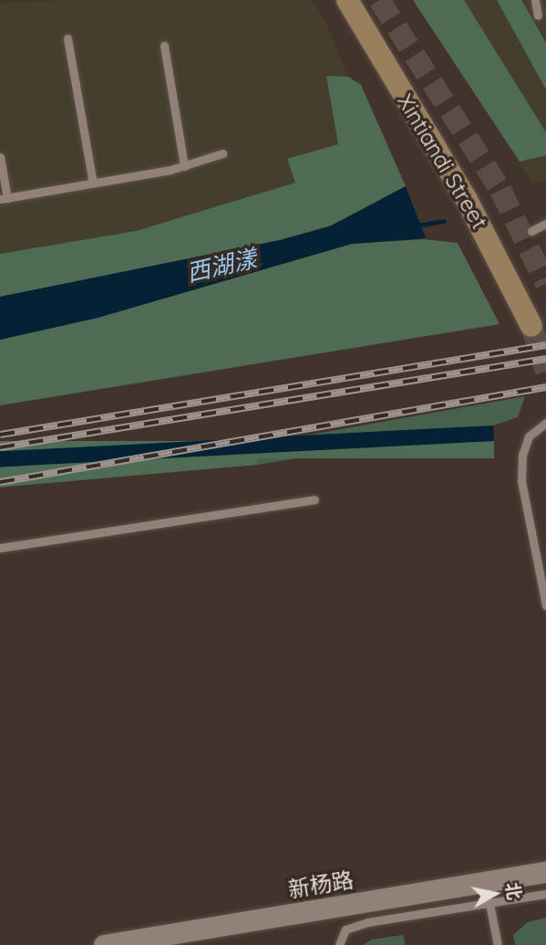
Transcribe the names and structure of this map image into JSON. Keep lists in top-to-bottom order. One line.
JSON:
{"streets":{"main road":["Xintiandi Street"],"street":["新杨路"]},"water":["西湖漾"],"north":"right"}
